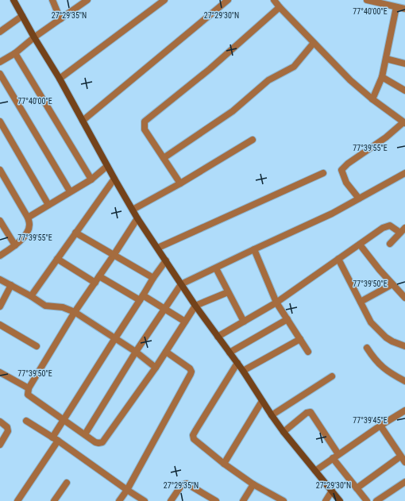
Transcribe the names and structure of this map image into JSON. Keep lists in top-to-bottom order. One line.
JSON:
{"coordinates":["77°40'00\"E","27°29'35\"N","27°29'30\"N","77°39'55\"E","77°39'50\"E","77°39'45\"E"]}
